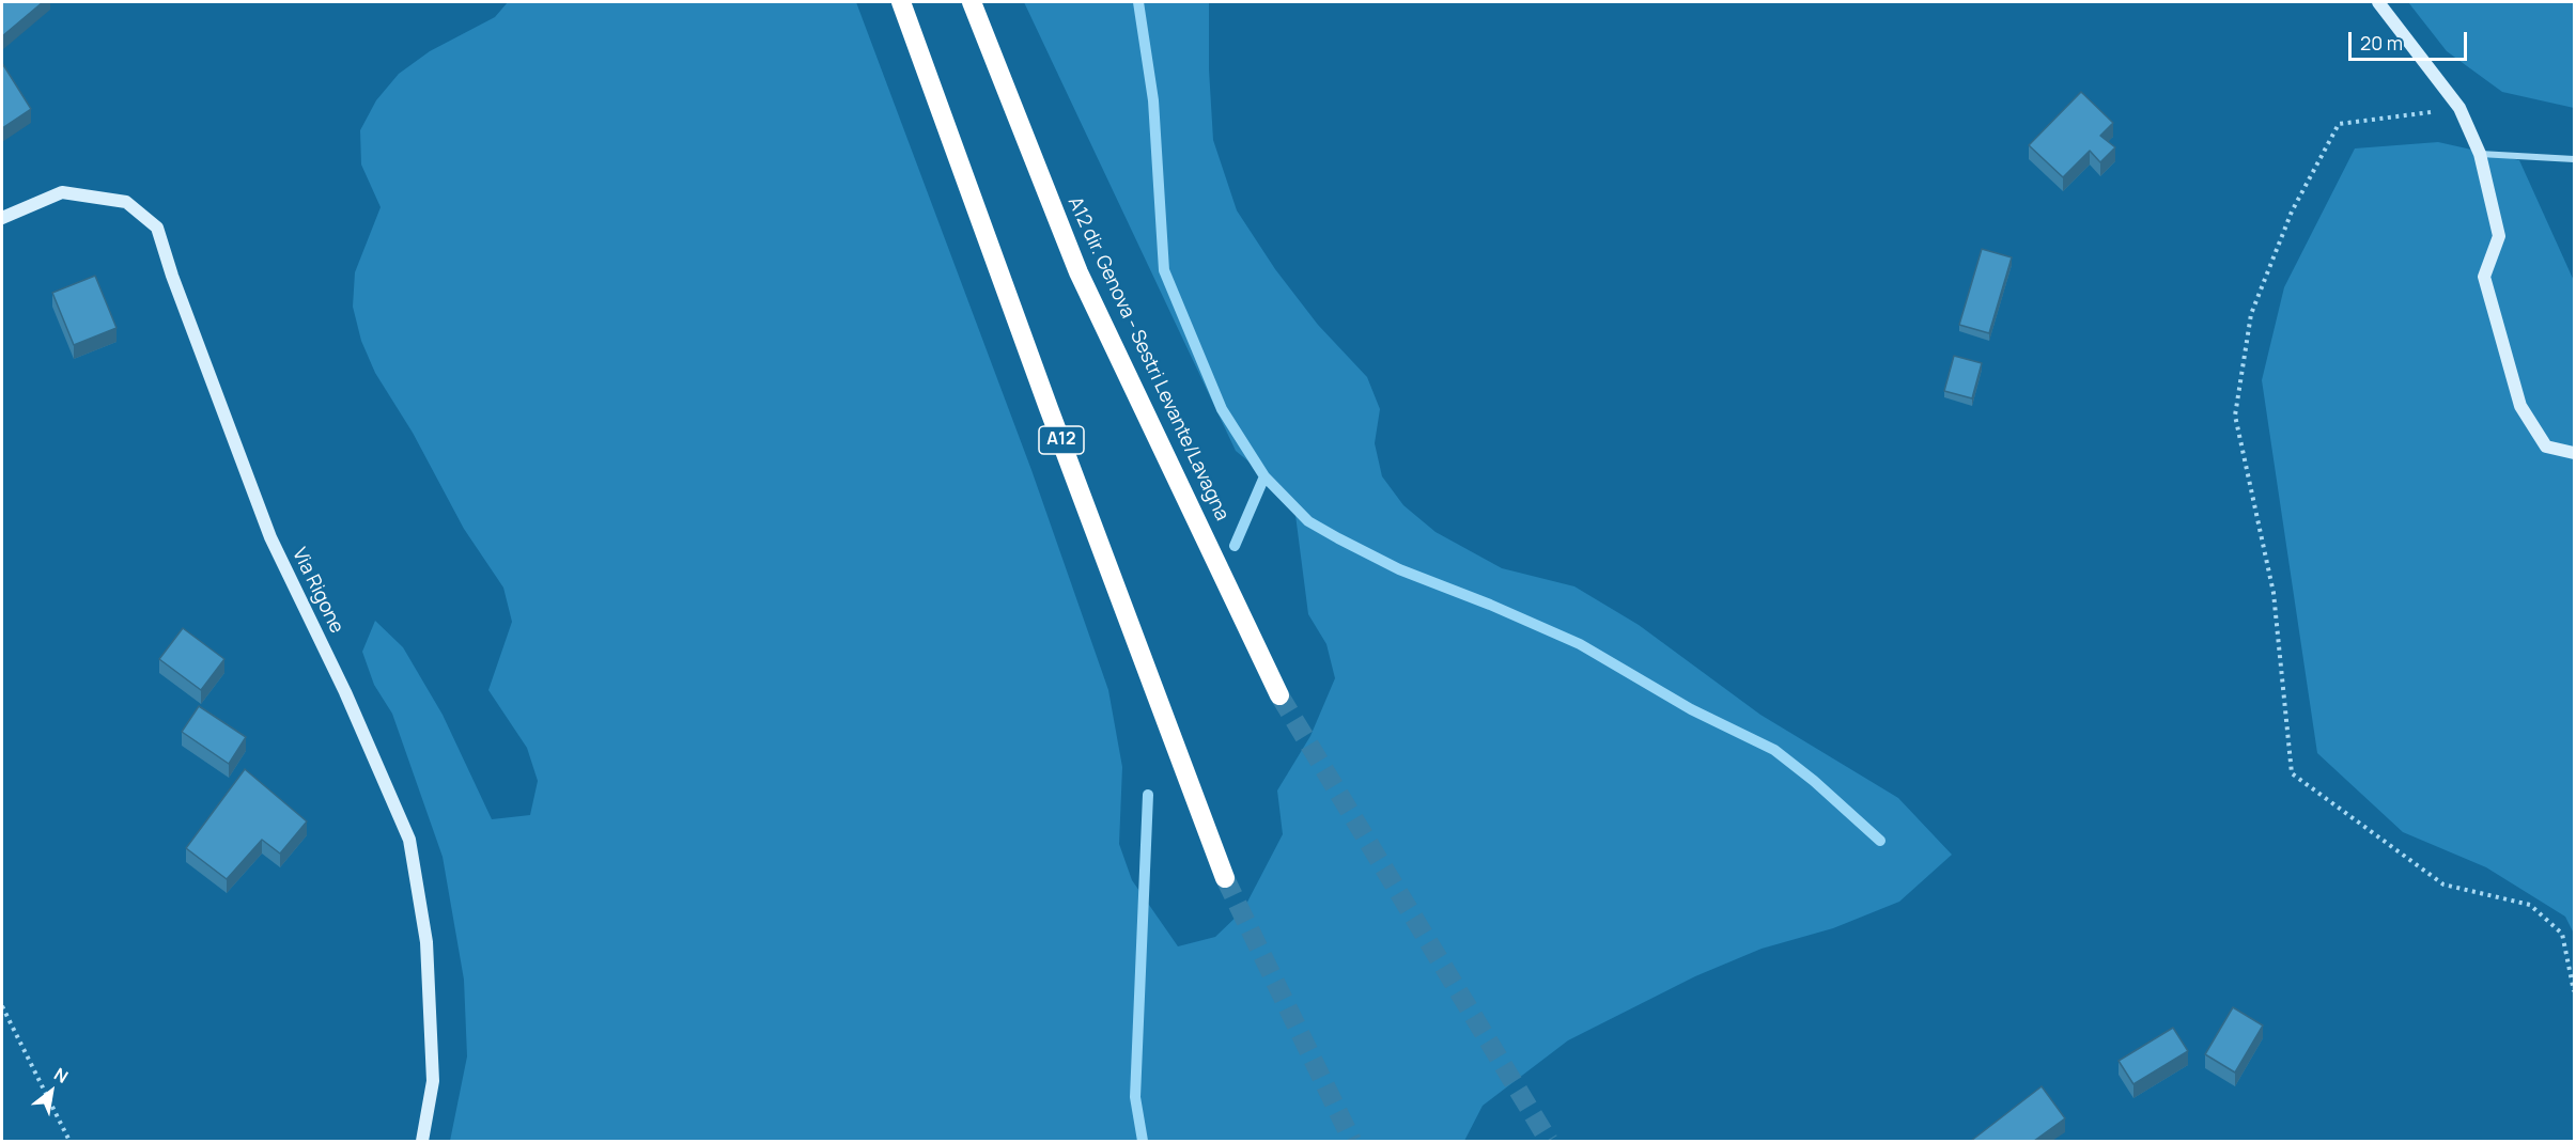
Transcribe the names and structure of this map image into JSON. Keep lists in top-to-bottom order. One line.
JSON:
{"streets":{"highway":["A12 dir. Genova - Sestri Levante/Lavagna","A12"],"street":["Via Rigone"]},"scale_bar":"20 m","north":"top right"}
